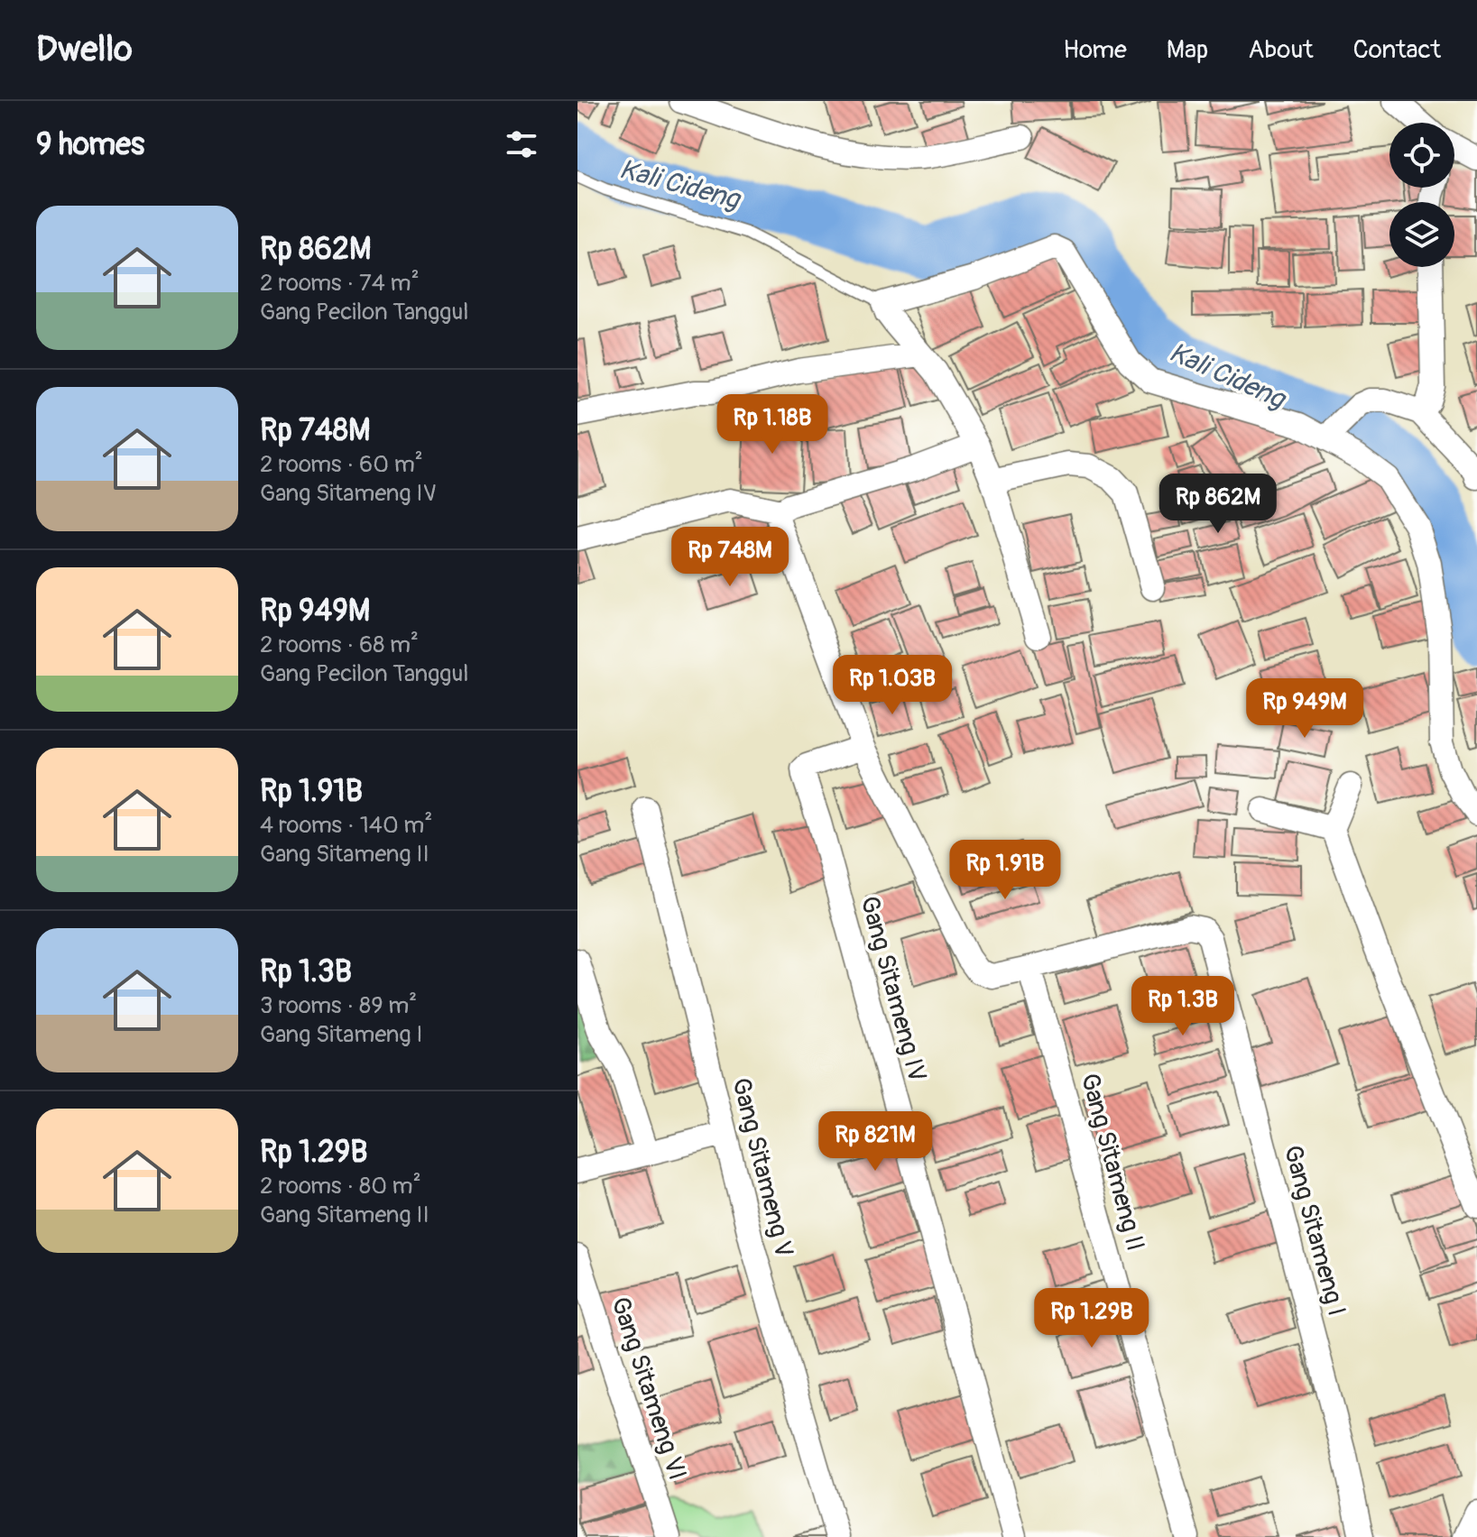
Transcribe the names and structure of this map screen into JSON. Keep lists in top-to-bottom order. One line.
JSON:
{"streets":{"street":["Gang Sitameng IV","Gang Sitameng II","Gang Sitameng V","Gang Sitameng I","Gang Sitameng VI"]},"crossings":[["Gang Sitameng II","Gang Sitameng I"]],"water":["Kali Cideng"],"page":{"header":"Dwello","nav":["Home","Map","About","Contact"],"heading":"9 homes","list":[{"name":"Rp 862M","note":"2 rooms · 74 m² · Gang Pecilon Tanggul"},{"name":"Rp 748M","note":"2 rooms · 60 m² · Gang Sitameng IV"},{"name":"Rp 949M","note":"2 rooms · 68 m² · Gang Pecilon Tanggul"},{"name":"Rp 1.91B","note":"4 rooms · 140 m² · Gang Sitameng II"},{"name":"Rp 1.3B","note":"3 rooms · 89 m² · Gang Sitameng I"},{"name":"Rp 1.29B","note":"2 rooms · 80 m² · Gang Sitameng II"}],"price":["Rp 1.18B","Rp 862M","Rp 748M","Rp 1.03B","Rp 949M","Rp 1.91B","Rp 1.3B","Rp 821M","Rp 1.29B"]}}
